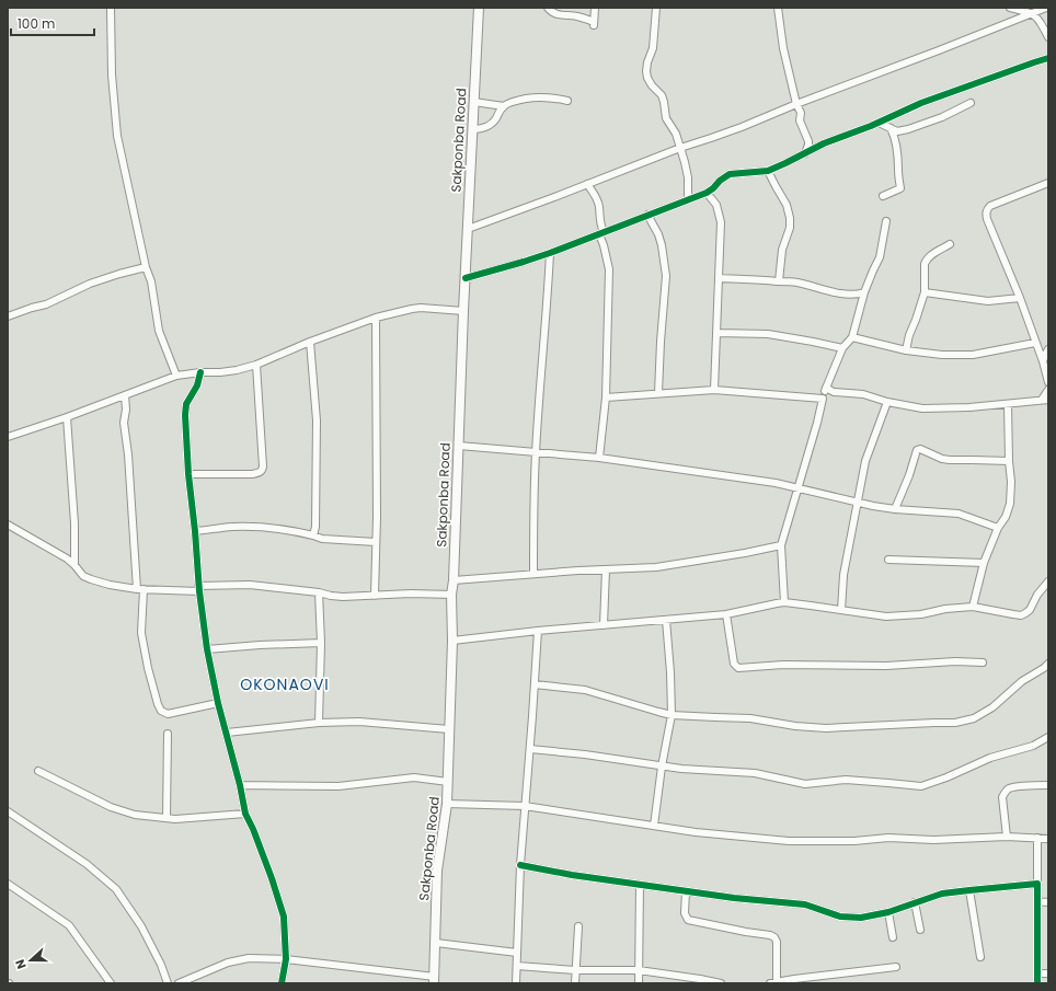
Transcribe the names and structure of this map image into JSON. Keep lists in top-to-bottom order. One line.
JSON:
{"streets":{"main road":["Sakponba Road"]},"districts":["OKONAOVI"],"scale_bar":"100 m","north":"left"}
